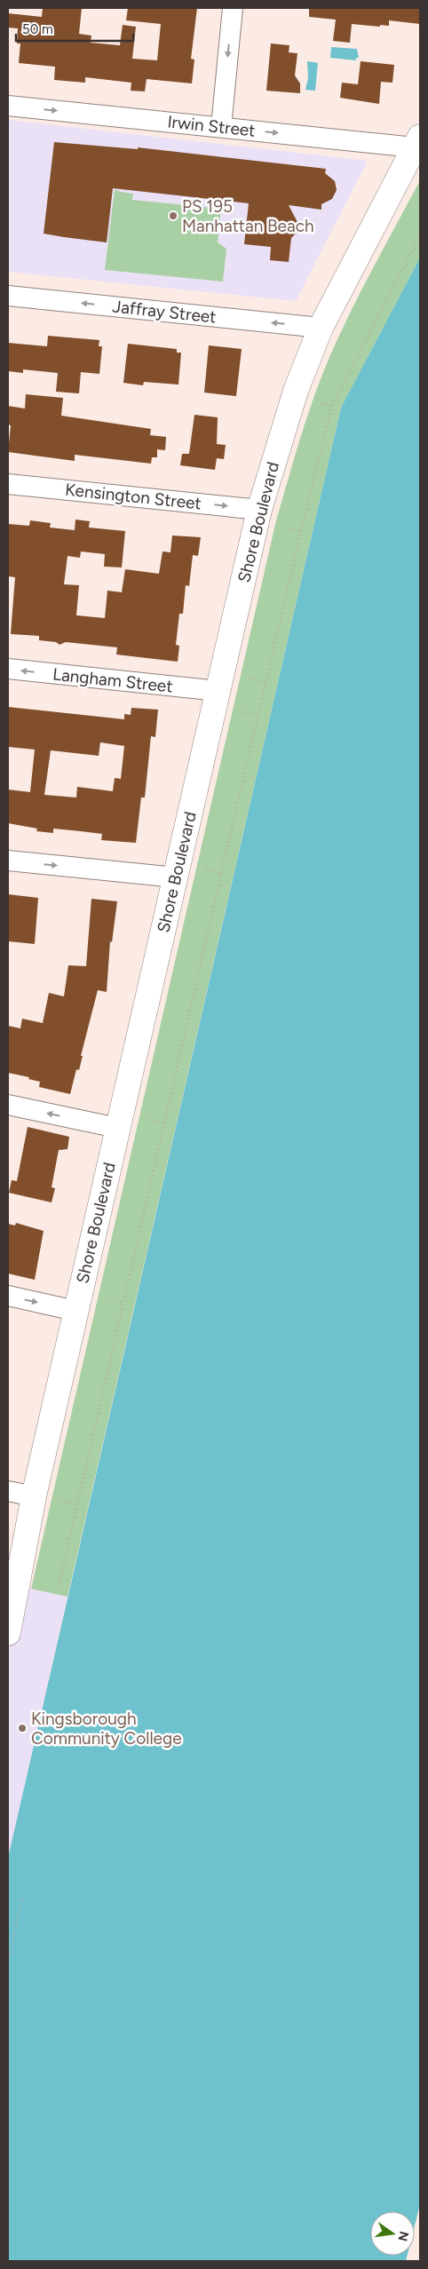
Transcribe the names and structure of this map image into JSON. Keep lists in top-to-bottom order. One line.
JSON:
{"streets":{"main road":["Shore Boulevard"],"street":["Irwin Street","Jaffray Street","Kensington Street","Langham Street"]},"crossings":[["Irwin Street","Shore Boulevard"],["Jaffray Street","Shore Boulevard"],["Kensington Street","Shore Boulevard"],["Shore Boulevard","Langham Street"]],"one_way":["Irwin Street","Jaffray Street","Kensington Street","Langham Street"],"places":["PS 195 Manhattan Beach","Kingsborough Community College"],"scale_bar":"50 m","north":"right"}
